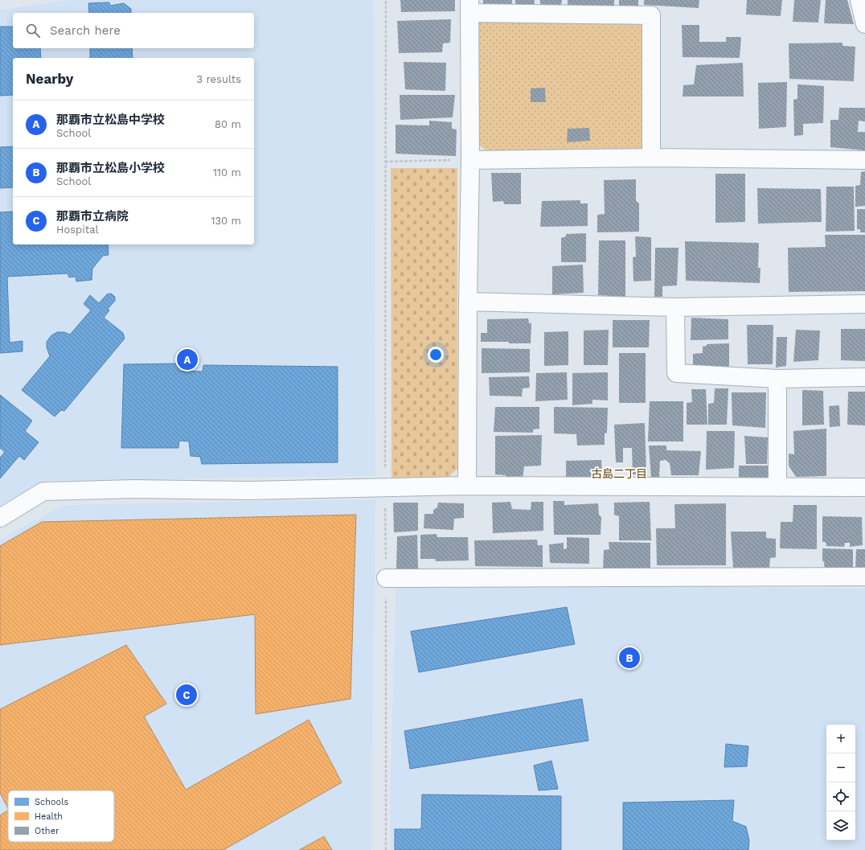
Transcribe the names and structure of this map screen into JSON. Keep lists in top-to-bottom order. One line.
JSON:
{"districts":["古島二丁目"],"legend":["Schools","Health","Other"],"page":{"search":"Search here","heading":["Nearby","3 results"],"list":[{"mark":"A","name":"那覇市立松島中学校","note":"School","value":"80 m"},{"mark":"B","name":"那覇市立松島小学校","note":"School","value":"110 m"},{"mark":"C","name":"那覇市立病院","note":"Hospital","value":"130 m"}],"pins":["A","B","C"],"map_buttons":["+","−"]}}
